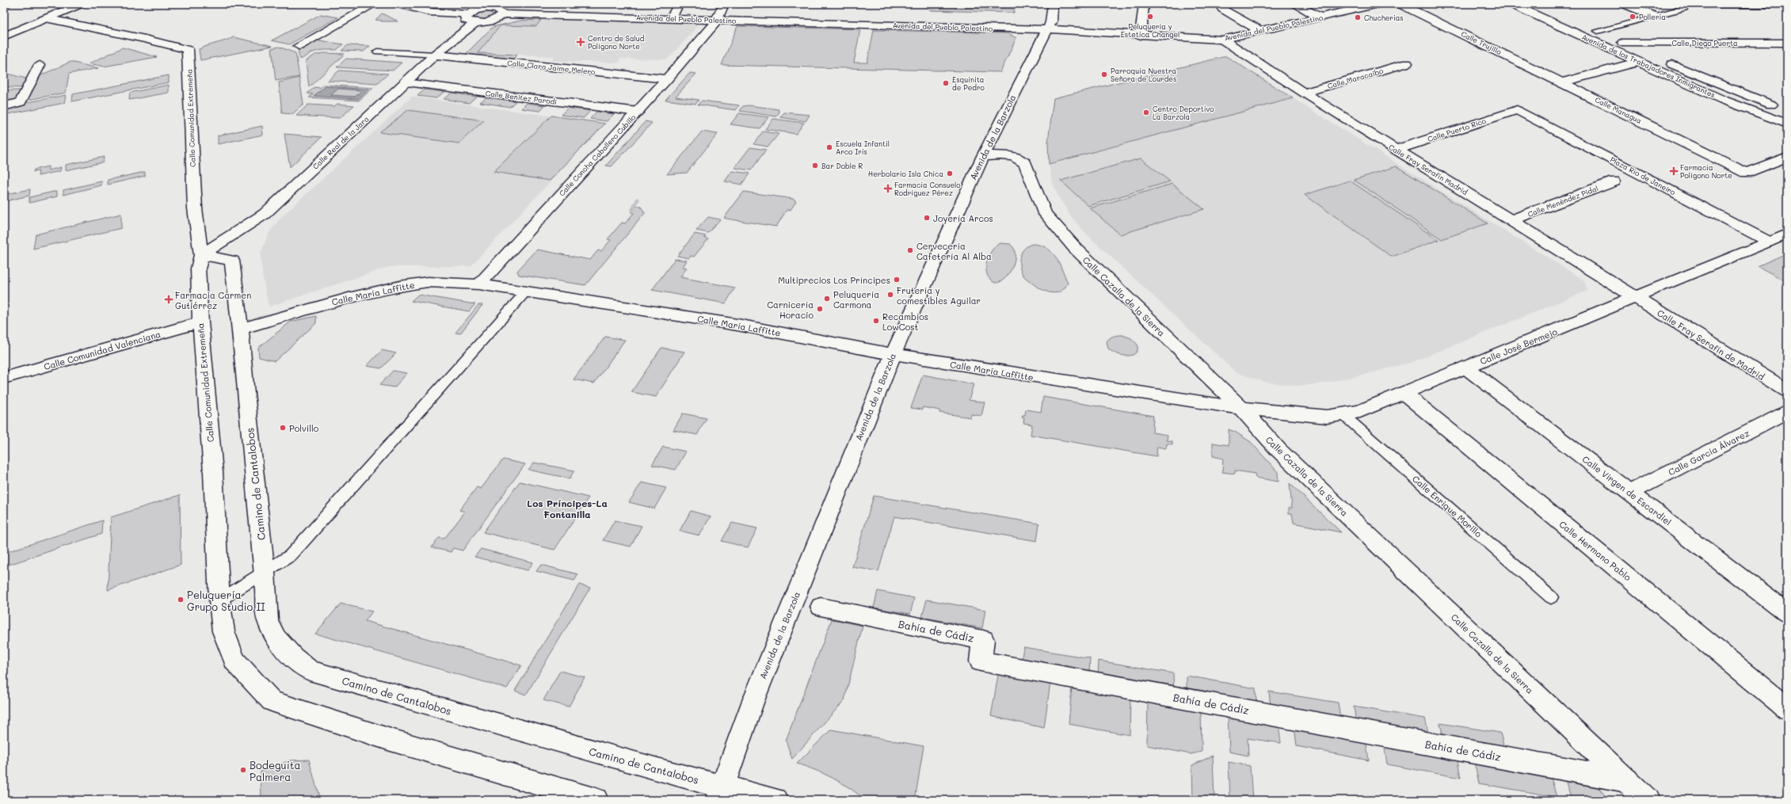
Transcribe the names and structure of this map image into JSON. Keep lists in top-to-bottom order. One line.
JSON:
{"streets":{"street":["Avenida del Pueblo Palestino","Calle Trujillo","Calle Diego Puerta","Avenida de los Trabajadores Inmigrantes","Calle Clara Jaime Melero","Calle Maracaibo","Calle Benitez Parodi","Calle Managua","Calle Comunidad Extremeña","Calle Puerto Rico","Avenida de la Barzola","Calle Real de la Jara","Calle Concha Caballero Cubillo","Calle Fray Serafín Madrid","Plaza Río de Janeiro","Calle Menéndez Pidal","Calle María Laffitte","Calle Cazalla de la Sierra","Calle Fray Serafín de Madrid","Calle José Bermejo","Calle Comunidad Valenciana","Calle García Álvarez","Camino de Cantalobos","Calle Virgen de Escardiel","Calle Hermano Pablo","Bahía de Cádiz"],"lane":["Calle Enrique Morillo"]},"crossings":[["Avenida del Pueblo Palestino","Avenida de la Barzola"],["Avenida del Pueblo Palestino","Calle Concha Caballero Cubillo"],["Avenida del Pueblo Palestino","Calle Fray Serafín Madrid"],["Calle Trujillo","Calle Managua"],["Calle Diego Puerta","Avenida de los Trabajadores Inmigrantes"],["Calle Clara Jaime Melero","Calle Real de la Jara"],["Calle Clara Jaime Melero","Calle Concha Caballero Cubillo"],["Calle Maracaibo","Calle Fray Serafín Madrid"],["Calle Benitez Parodi","Calle Real de la Jara"],["Calle Benitez Parodi","Calle Concha Caballero Cubillo"],["Calle Comunidad Extremeña","Calle Real de la Jara"],["Calle Comunidad Extremeña","Calle Comunidad Valenciana"],["Calle Puerto Rico","Calle Fray Serafín Madrid"],["Calle Puerto Rico","Plaza Río de Janeiro"],["Avenida de la Barzola","Calle María Laffitte"],["Avenida de la Barzola","Calle Cazalla de la Sierra"],["Avenida de la Barzola","Camino de Cantalobos"],["Calle Concha Caballero Cubillo","Calle María Laffitte"],["Calle Fray Serafín Madrid","Calle Menéndez Pidal"],["Calle Fray Serafín Madrid","Calle Fray Serafín de Madrid"],["Calle Fray Serafín Madrid","Calle José Bermejo"],["Plaza Río de Janeiro","Calle José Bermejo"],["Calle María Laffitte","Calle Cazalla de la Sierra"],["Calle María Laffitte","Calle José Bermejo"],["Calle María Laffitte","Camino de Cantalobos"],["Calle Cazalla de la Sierra","Calle José Bermejo"],["Calle Cazalla de la Sierra","Bahía de Cádiz"],["Calle Fray Serafín de Madrid","Calle José Bermejo"],["Calle José Bermejo","Calle Virgen de Escardiel"],["Calle José Bermejo","Calle Enrique Morillo"],["Calle José Bermejo","Calle Hermano Pablo"],["Calle García Álvarez","Calle Virgen de Escardiel"]],"districts":["Los Príncipes-La Fontanilla"],"places":{"other":["Peluqueria y Estetica Changel","Polleria","Chucherias","Parroquia Nuestra Señora de Lourdes","Esquinita de Pedro","Centro Deportivo La Barzola","Escuela Infantil Arco Iris","Bar Doble R","Herbolario Isla Chica","Joyería Arcos","Cervecería Cafetería Al Alba","Multiprecios Los Príncipes","Frutería y comestibles Aguilar","Peluquería Carmona","Carnicería Horacio","Recambios LowCost","Polvillo","Peluquería Grupo Studio II","Bodeguita Palmera"],"health":["Centro de Salud Polígono Norte","Farmacia Polígono Norte","Farmacia Consuelo Rodríguez Pérez","Farmacia Carmen Gutiérrez"]}}
